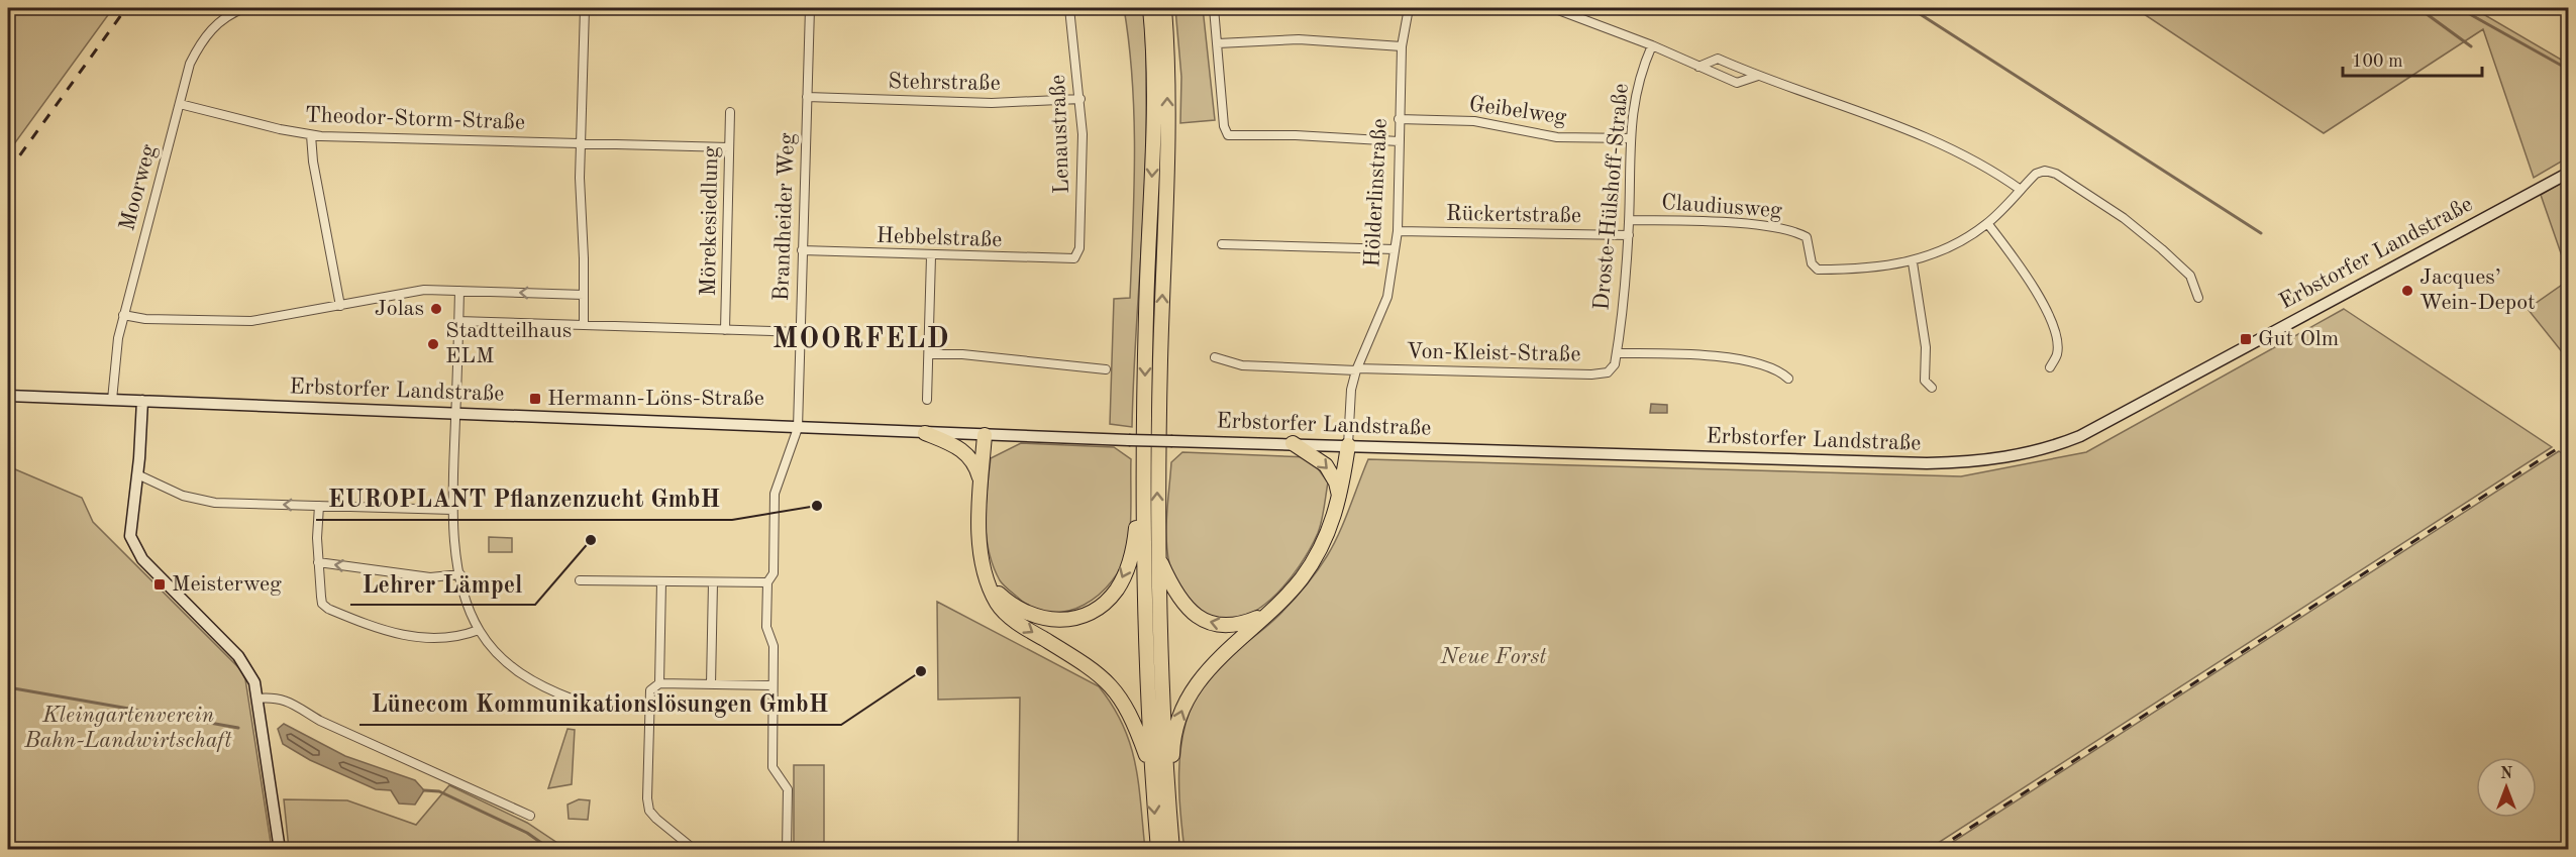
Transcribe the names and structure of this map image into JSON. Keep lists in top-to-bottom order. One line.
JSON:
{"streets":{"street":["Stehrstraße","Geibelweg","Theodor-Storm-Straße","Lenaustraße","Moorweg","Hölderlinstraße","Droste-Hülshoff-Straße","Claudiusweg","Rückertstraße","Brandheider Weg","Mörekesiedlung","Hebbelstraße","Erbstorfer Landstraße","Von-Kleist-Straße"]},"crossings":[["Stehrstraße","Lenaustraße"],["Stehrstraße","Brandheider Weg"],["Geibelweg","Hölderlinstraße"],["Geibelweg","Droste-Hülshoff-Straße"],["Theodor-Storm-Straße","Moorweg"],["Theodor-Storm-Straße","Mörekesiedlung"],["Lenaustraße","Hebbelstraße"],["Moorweg","Erbstorfer Landstraße"],["Hölderlinstraße","Rückertstraße"],["Hölderlinstraße","Erbstorfer Landstraße"],["Hölderlinstraße","Von-Kleist-Straße"],["Droste-Hülshoff-Straße","Claudiusweg"],["Droste-Hülshoff-Straße","Rückertstraße"],["Droste-Hülshoff-Straße","Von-Kleist-Straße"],["Brandheider Weg","Mörekesiedlung"],["Brandheider Weg","Hebbelstraße"],["Brandheider Weg","Erbstorfer Landstraße"]],"districts":["MOORFELD"],"parks":["Neue Forst","Kleingartenverein Bahn-Landwirtschaft"],"places":{"other":["Jacques’ Wein-Depot","Jolas","Stadtteilhaus ELM","EUROPLANT Pflanzenzucht GmbH","Lehrer Lämpel","Lünecom Kommunikationslösungen GmbH"],"transit":["Gut Olm","Hermann-Löns-Straße","Meisterweg"]},"scale_bar":"100 m","north":"top"}
